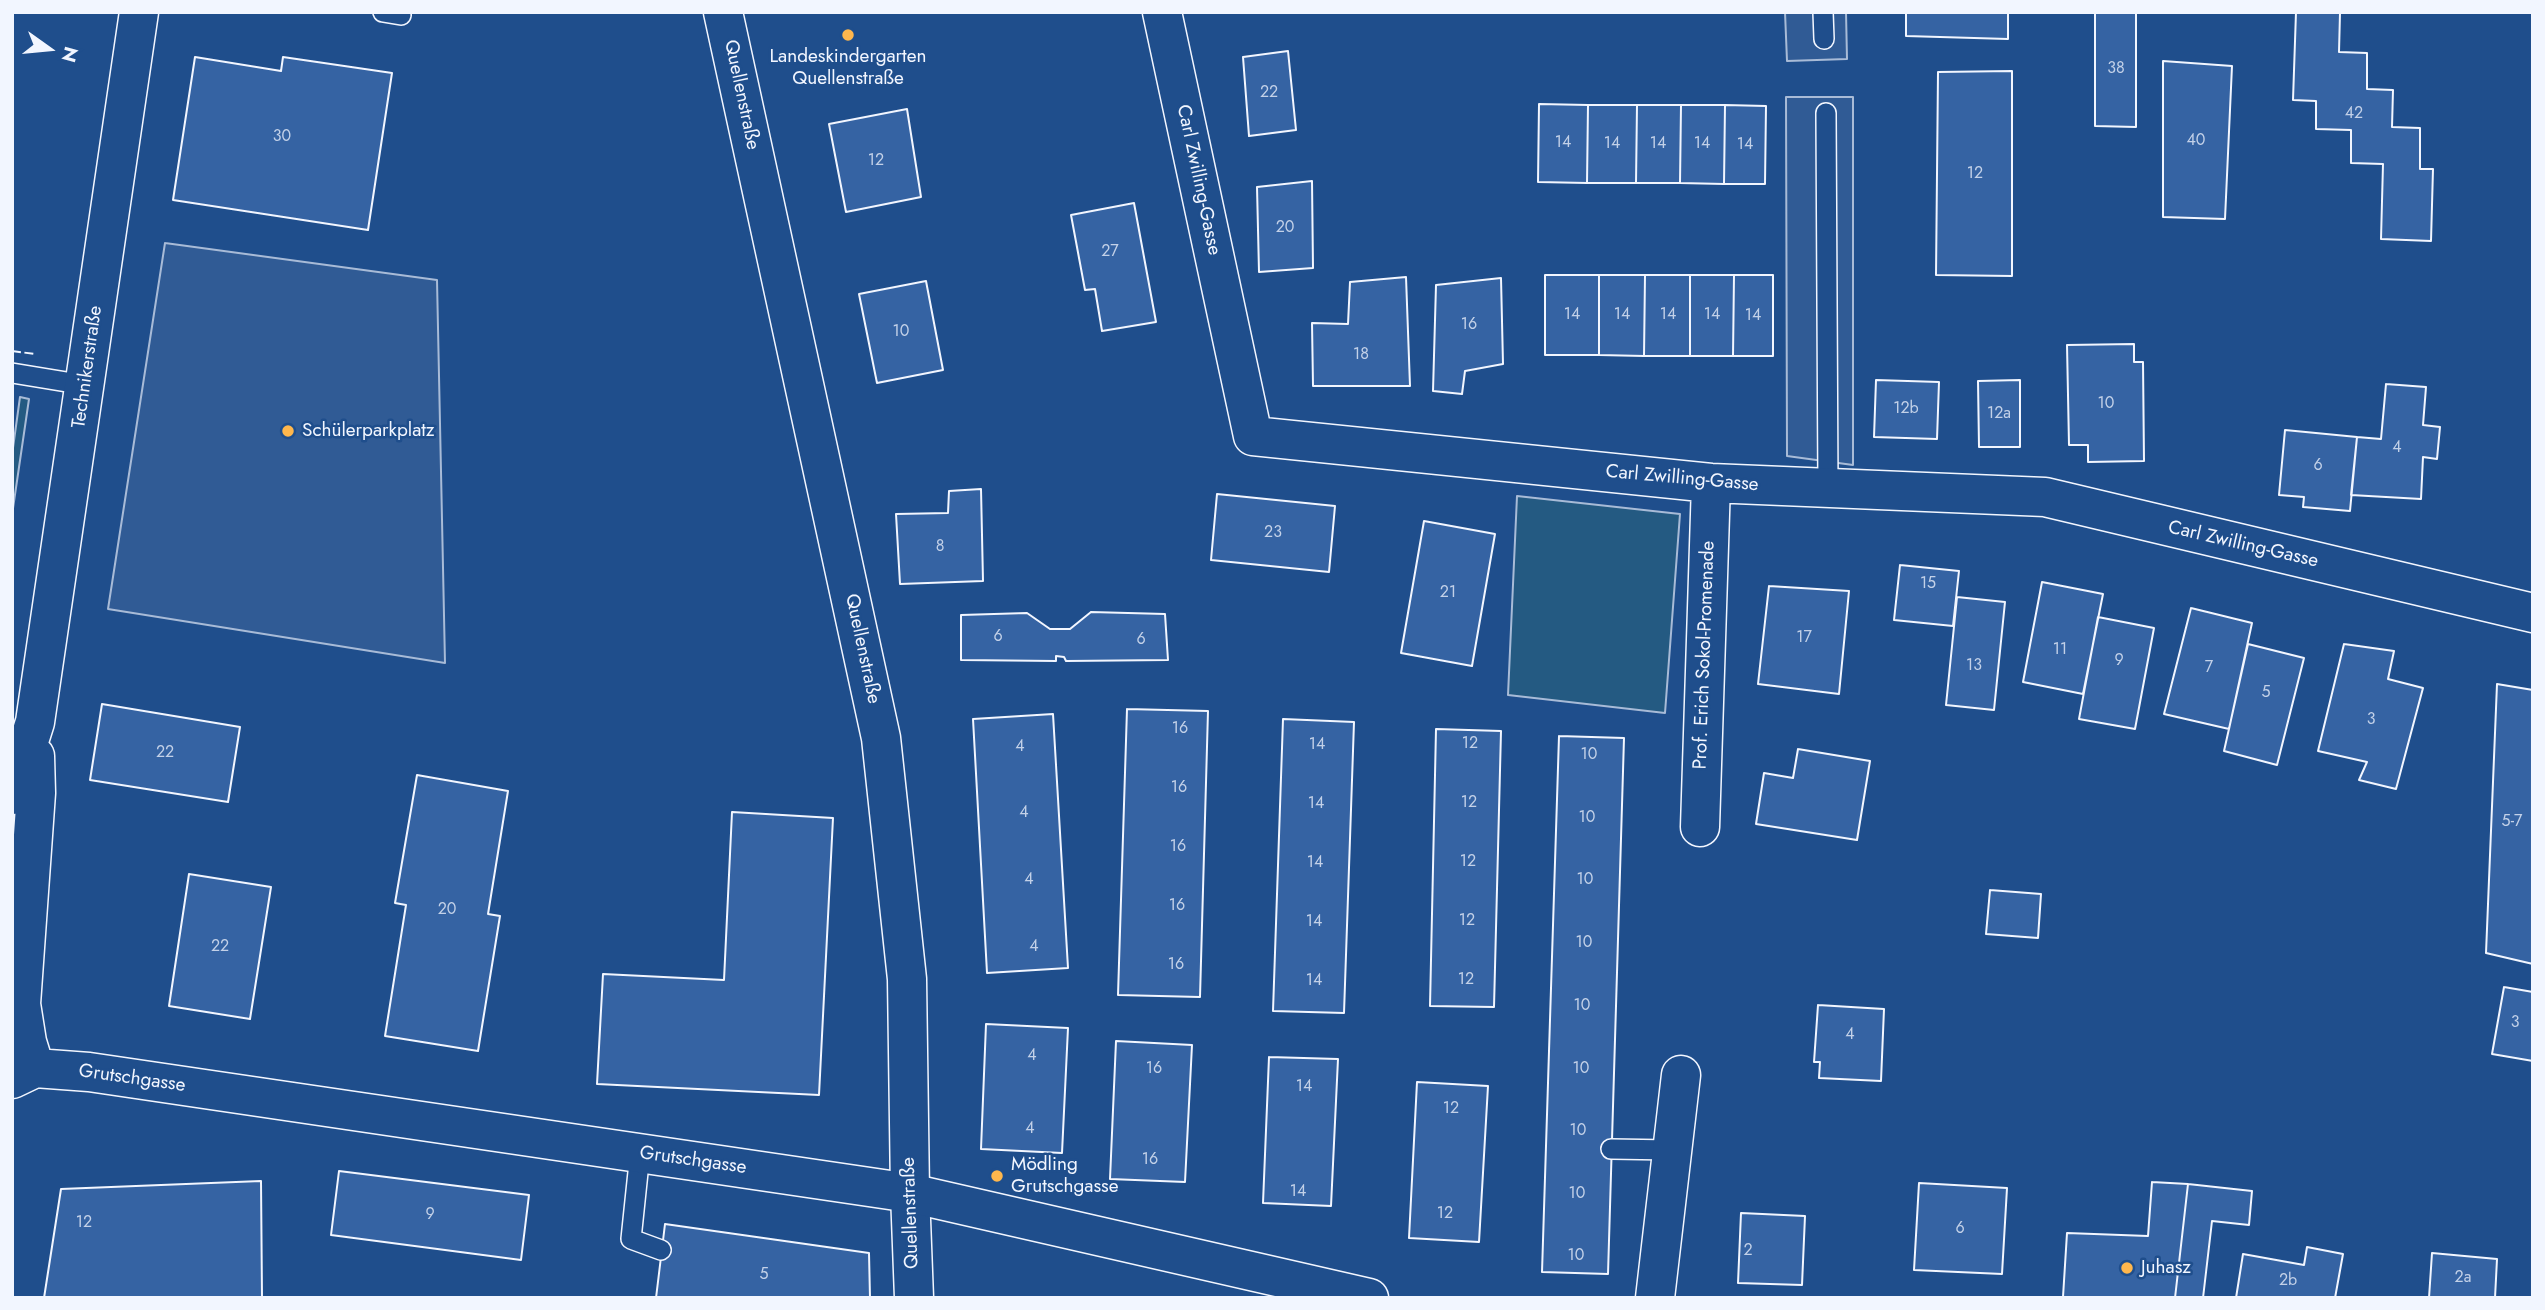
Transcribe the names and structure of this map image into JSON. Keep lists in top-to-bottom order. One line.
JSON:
{"streets":{"street":["Quellenstraße","Carl Zwilling-Gasse","Technikerstraße","Prof. Erich Sokol-Promenade","Grutschgasse"]},"crossings":[["Quellenstraße","Grutschgasse"],["Carl Zwilling-Gasse","Prof. Erich Sokol-Promenade"],["Technikerstraße","Grutschgasse"]],"places":["Landeskindergarten Quellenstraße","Schülerparkplatz","Mödling Grutschgasse","Juhasz"],"house_numbers":["38","22","42","30","40","14","14","14","14","14","12","12","20","27","14","14","14","14","14","16","10","18","10","12b","12a","4","6","23","8","15","21","6","17","6","11","9","13","7","5","3","16","12","14","4","22","10","16","12","14","4","10","5-7","16","12","14","4","10","16","20","12","14","10","22","4","16","12","14","10","3","4","4","16","10","14","12","4","10","16","14","10","12","9","12","6","2","10","5","2a","2b"],"north":"right"}
